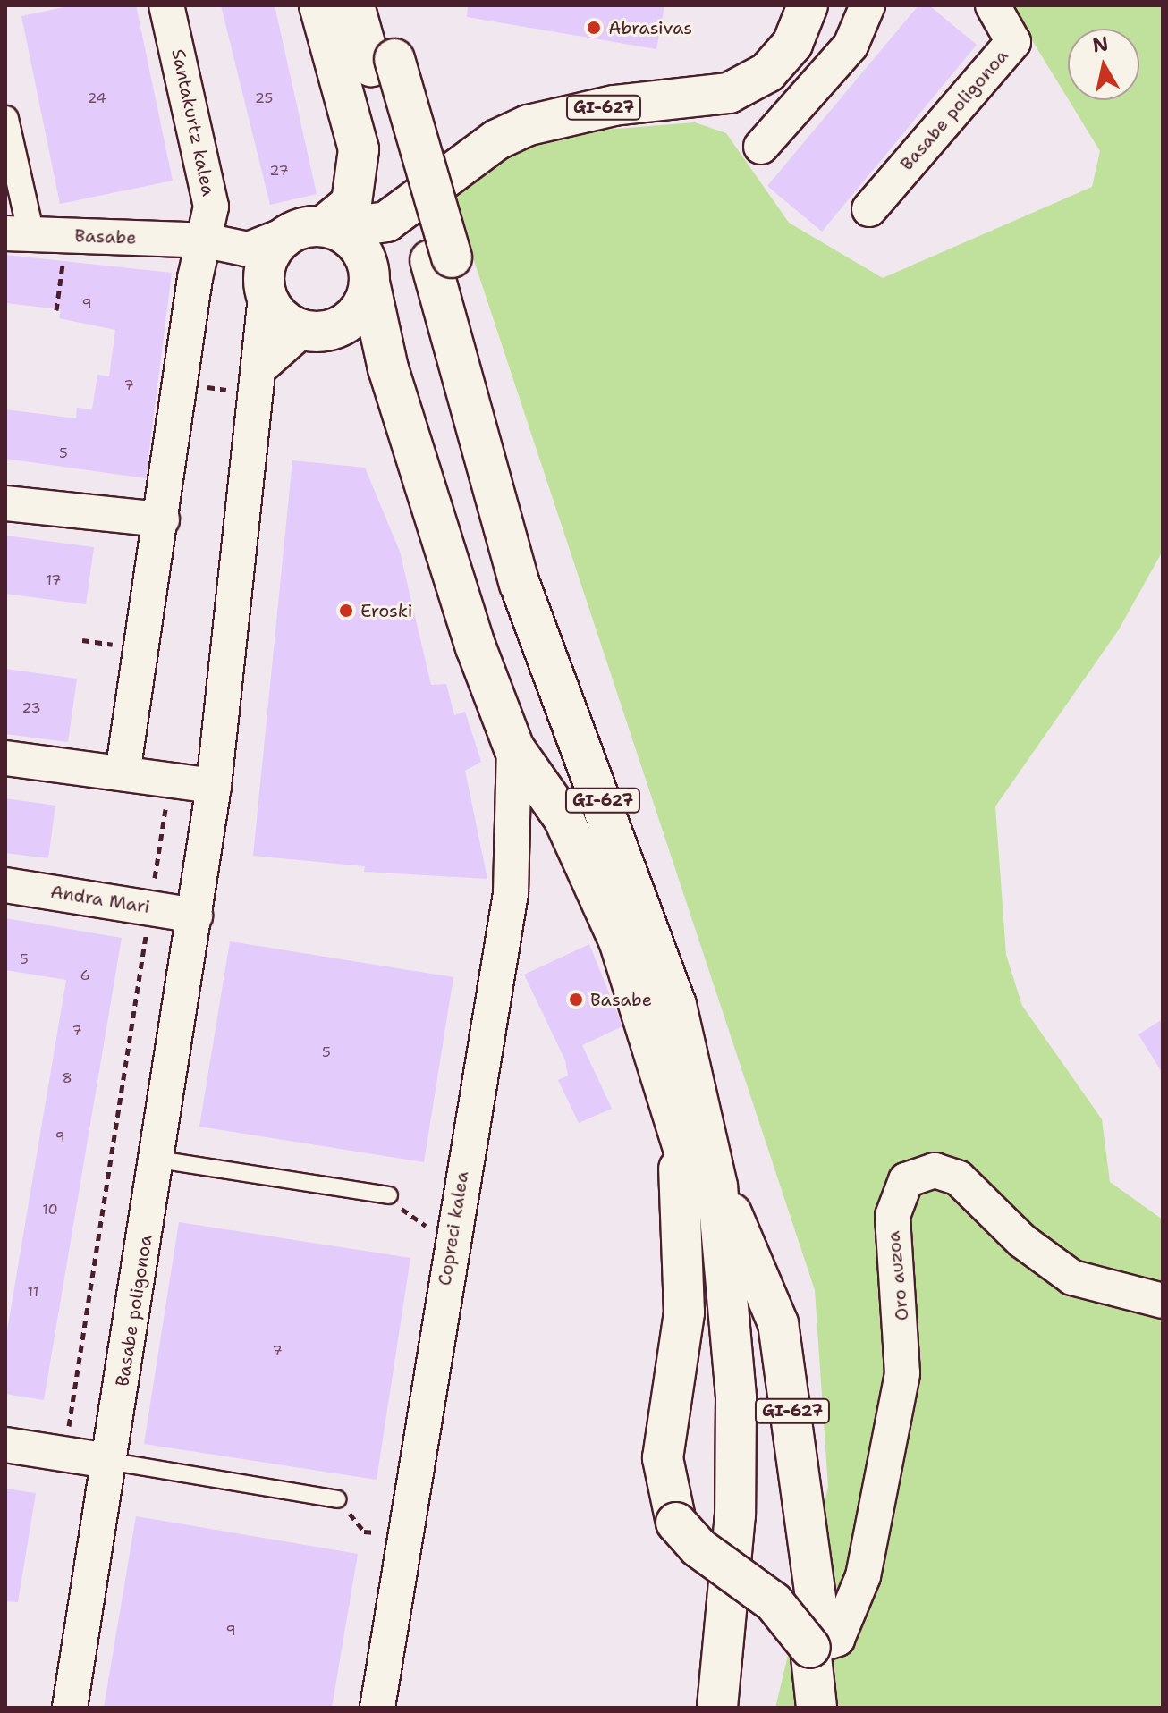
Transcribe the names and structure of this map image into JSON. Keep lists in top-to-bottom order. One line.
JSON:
{"streets":{"main road":["GI-627"],"street":["Basabe poligonoa","Santakurtz kalea","Basabe","Andra Mari","Copreci kalea","Oro auzoa"]},"crossings":[["GI-627","Basabe poligonoa"],["GI-627","Basabe"],["GI-627","Copreci kalea"],["GI-627","Oro auzoa"],["Basabe poligonoa","Basabe"],["Basabe poligonoa","Andra Mari"],["Santakurtz kalea","Basabe"]],"places":["Abrasivas","Eroski","Basabe"],"house_numbers":["24","25","27","9","7","5","17","23","5","6","7","5","8","9","10","11","7","9"],"north":"top"}
